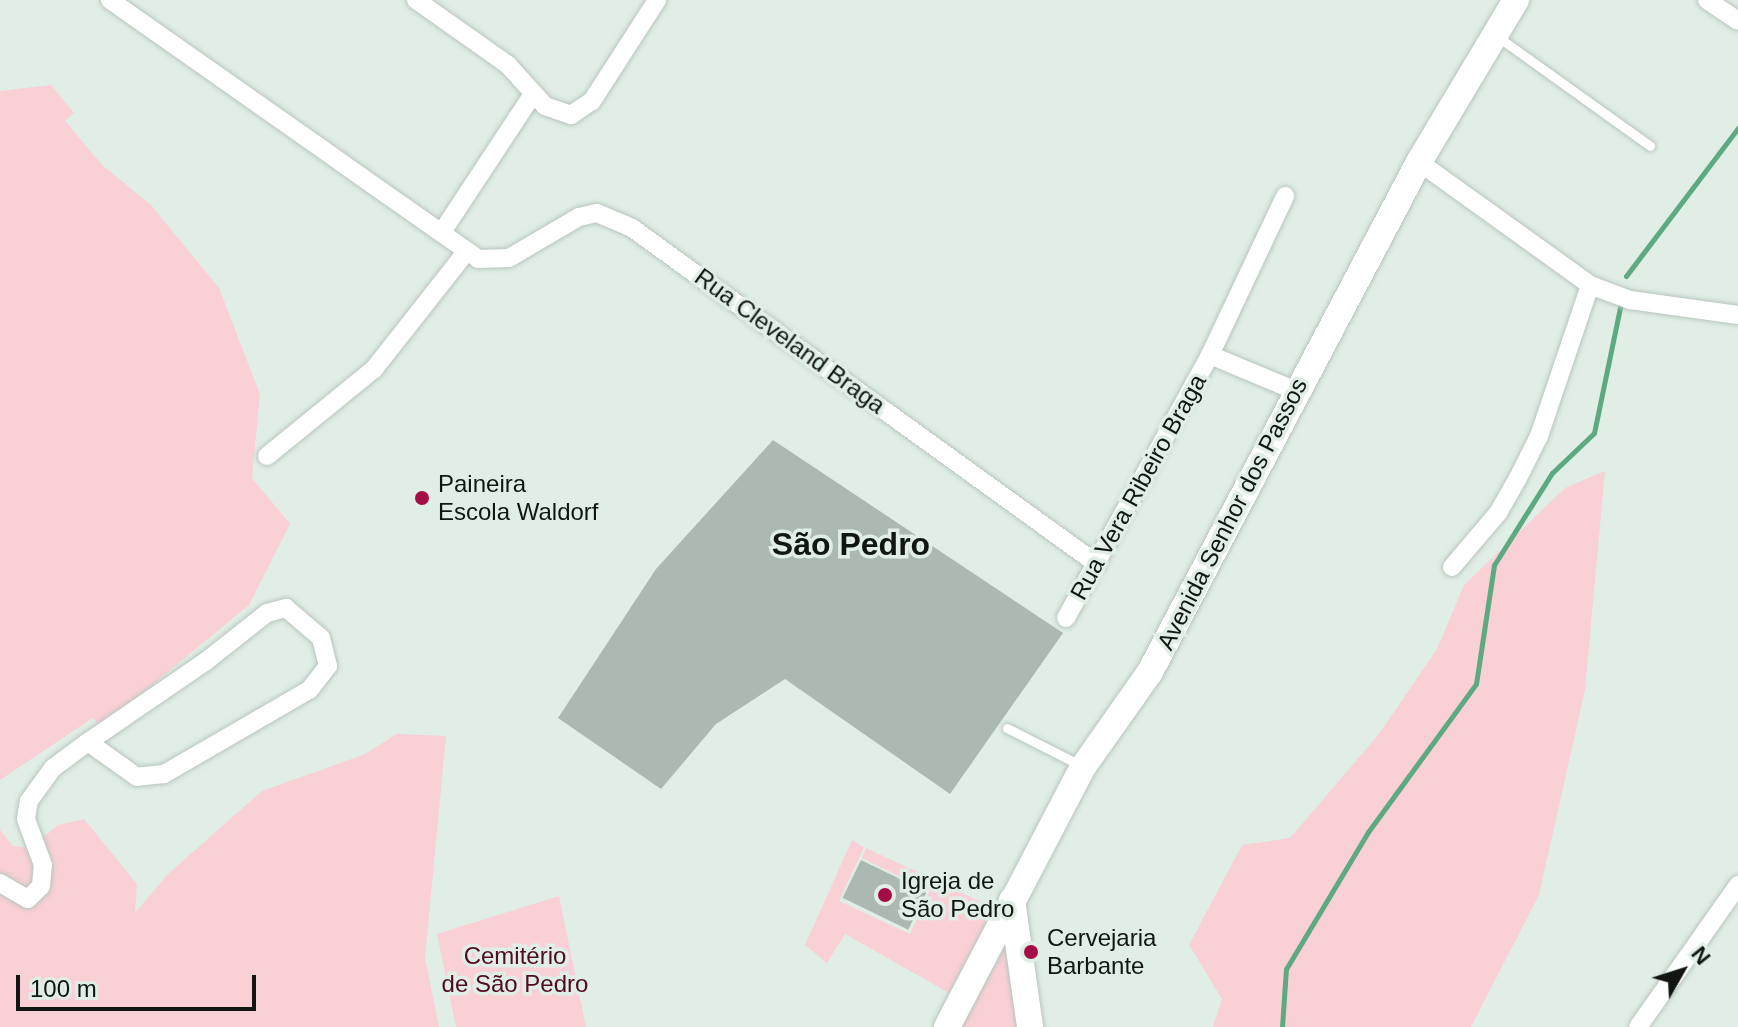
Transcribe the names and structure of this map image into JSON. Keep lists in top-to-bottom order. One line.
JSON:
{"streets":{"street":["Rua Cleveland Braga","Rua Vera Ribeiro Braga","Avenida Senhor dos Passos"]},"crossings":[["Rua Cleveland Braga","Rua Vera Ribeiro Braga"],["Rua Vera Ribeiro Braga","Avenida Senhor dos Passos"]],"districts":["São Pedro"],"parks":["Cemitério de São Pedro"],"places":["Paineira Escola Waldorf","Igreja de São Pedro","Cervejaria Barbante"],"scale_bar":"100 m","north":"top right"}
